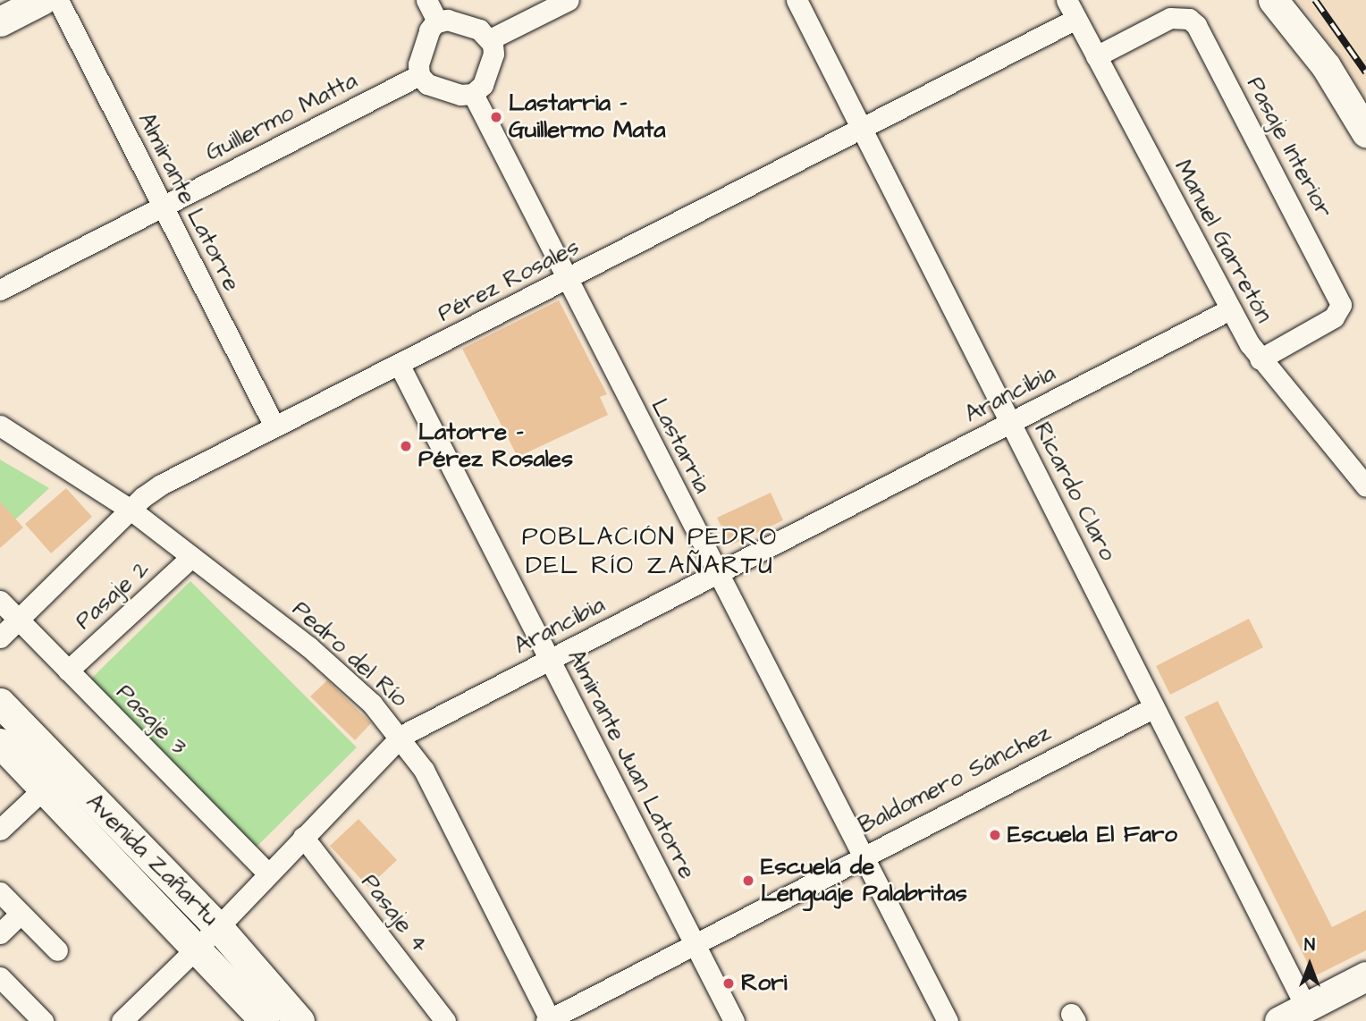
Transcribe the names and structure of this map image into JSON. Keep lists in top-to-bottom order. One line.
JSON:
{"streets":{"street":["Guillermo Matta","Pasaje Interior","Almirante Latorre","Manuel Garretón","Pérez Rosales","Arancibia","Lastarria","Ricardo Claro","Pasaje 2","Pedro del Río","Pasaje 3","Almirante Juan Latorre","Baldomero Sánchez","Avenida Zañartu","Pasaje 4"]},"crossings":[["Guillermo Matta","Almirante Latorre"],["Guillermo Matta","Lastarria"],["Pasaje Interior","Manuel Garretón"],["Almirante Latorre","Pérez Rosales"],["Manuel Garretón","Pérez Rosales"],["Manuel Garretón","Arancibia"],["Pérez Rosales","Lastarria"],["Pérez Rosales","Ricardo Claro"],["Pérez Rosales","Pedro del Río"],["Pérez Rosales","Pasaje 3"],["Pérez Rosales","Almirante Juan Latorre"],["Arancibia","Lastarria"],["Arancibia","Ricardo Claro"],["Arancibia","Pedro del Río"],["Arancibia","Pasaje 3"],["Arancibia","Almirante Juan Latorre"],["Arancibia","Avenida Zañartu"],["Arancibia","Pasaje 4"],["Lastarria","Baldomero Sánchez"],["Ricardo Claro","Baldomero Sánchez"],["Pasaje 2","Pedro del Río"],["Pasaje 2","Pasaje 3"],["Pedro del Río","Baldomero Sánchez"],["Almirante Juan Latorre","Baldomero Sánchez"]],"districts":["POBLACIÓN PEDRO DEL RÍO ZAÑARTU"],"places":["Lastarria - Guillermo Mata","Latorre - Pérez Rosales","Escuela El Faro","Escuela de Lenguaje Palabritas","Rori"],"north":"top"}
